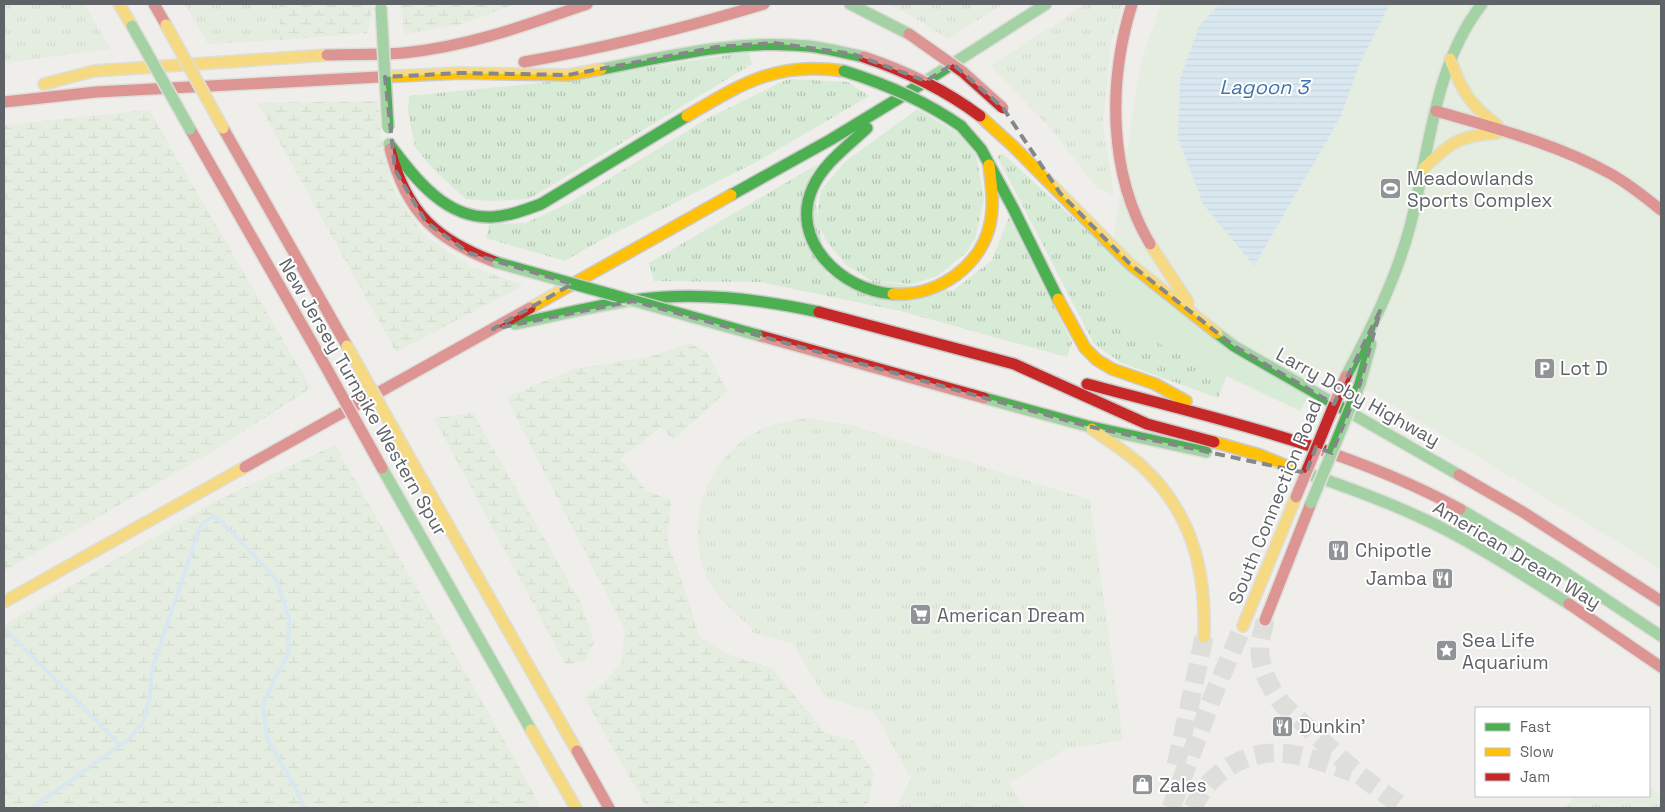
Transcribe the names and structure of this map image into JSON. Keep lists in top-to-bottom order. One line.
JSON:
{"streets":{"main road":["New Jersey Turnpike Western Spur","Larry Doby Highway","South Connection Road","American Dream Way"]},"water":["Lagoon 3"],"places":{"sports":["Meadowlands Sports Complex"],"parking":["Lot D"],"restaurant":["Chipotle","Jamba","Dunkin'"],"supermarket":["American Dream"],"place":["Sea Life Aquarium"],"shop":["Zales"]},"legend":["Fast","Slow","Jam"]}
